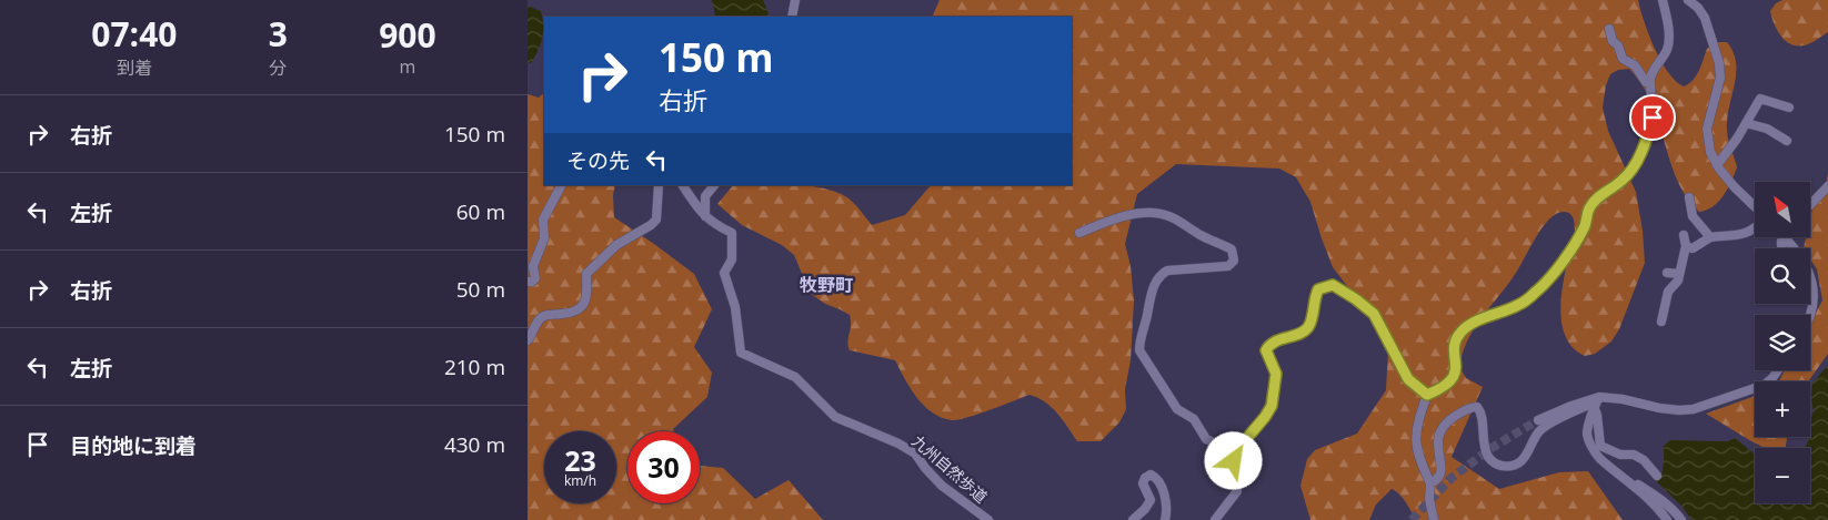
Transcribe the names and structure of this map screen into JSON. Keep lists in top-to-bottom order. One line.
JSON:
{"streets":{"street":["九州自然歩道"]},"districts":["牧野町"],"north":"top left","page":{"eta":["07:40","到着","3","分","900","m"],"turn":["150 m","右折"],"list":[{"name":"右折","value":"150 m"},{"name":"左折","value":"60 m"},{"name":"右折","value":"50 m"},{"name":"左折","value":"210 m"},{"name":"目的地に到着","value":"430 m"}],"then":"その先","map_buttons":["+","−"],"speed":"23 km/h","limit":"30"}}
